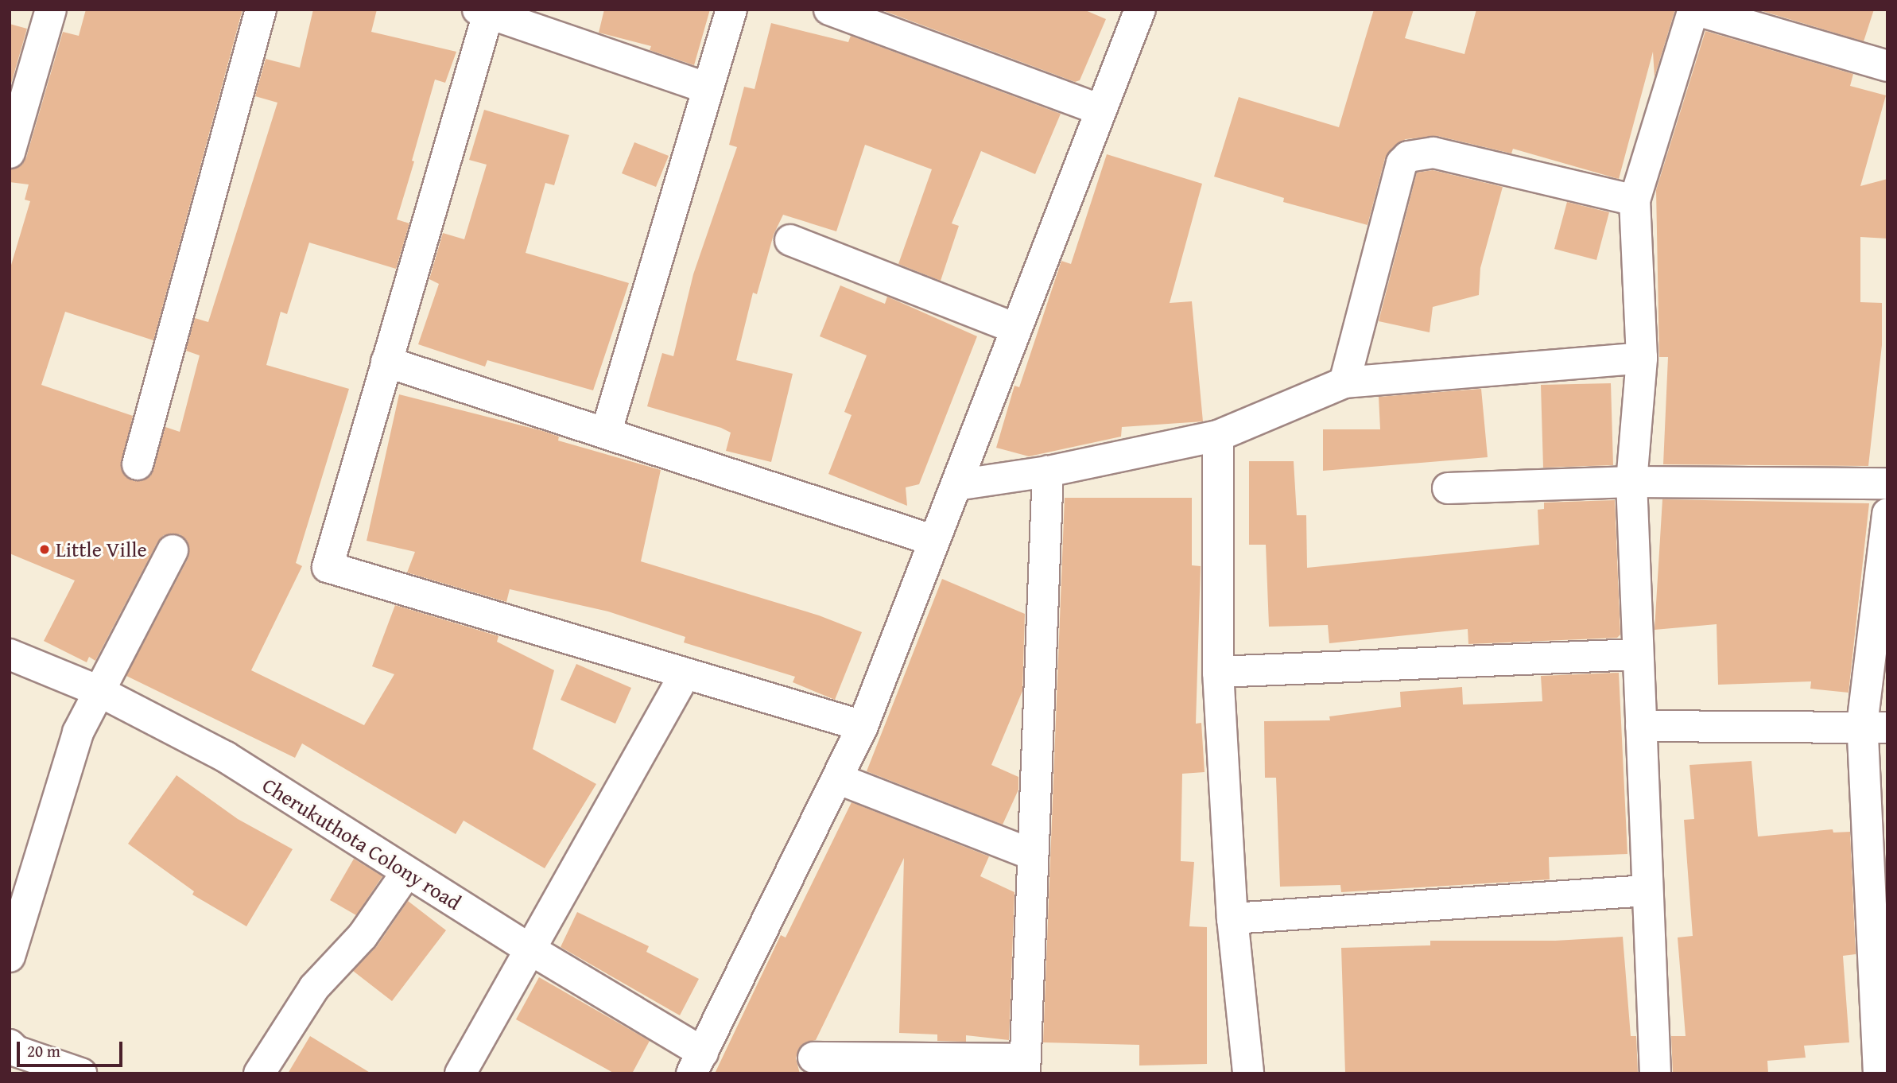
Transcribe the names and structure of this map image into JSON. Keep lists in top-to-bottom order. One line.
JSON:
{"streets":{"street":["Cherukuthota Colony road"]},"places":["Little Ville"],"scale_bar":"20 m"}
